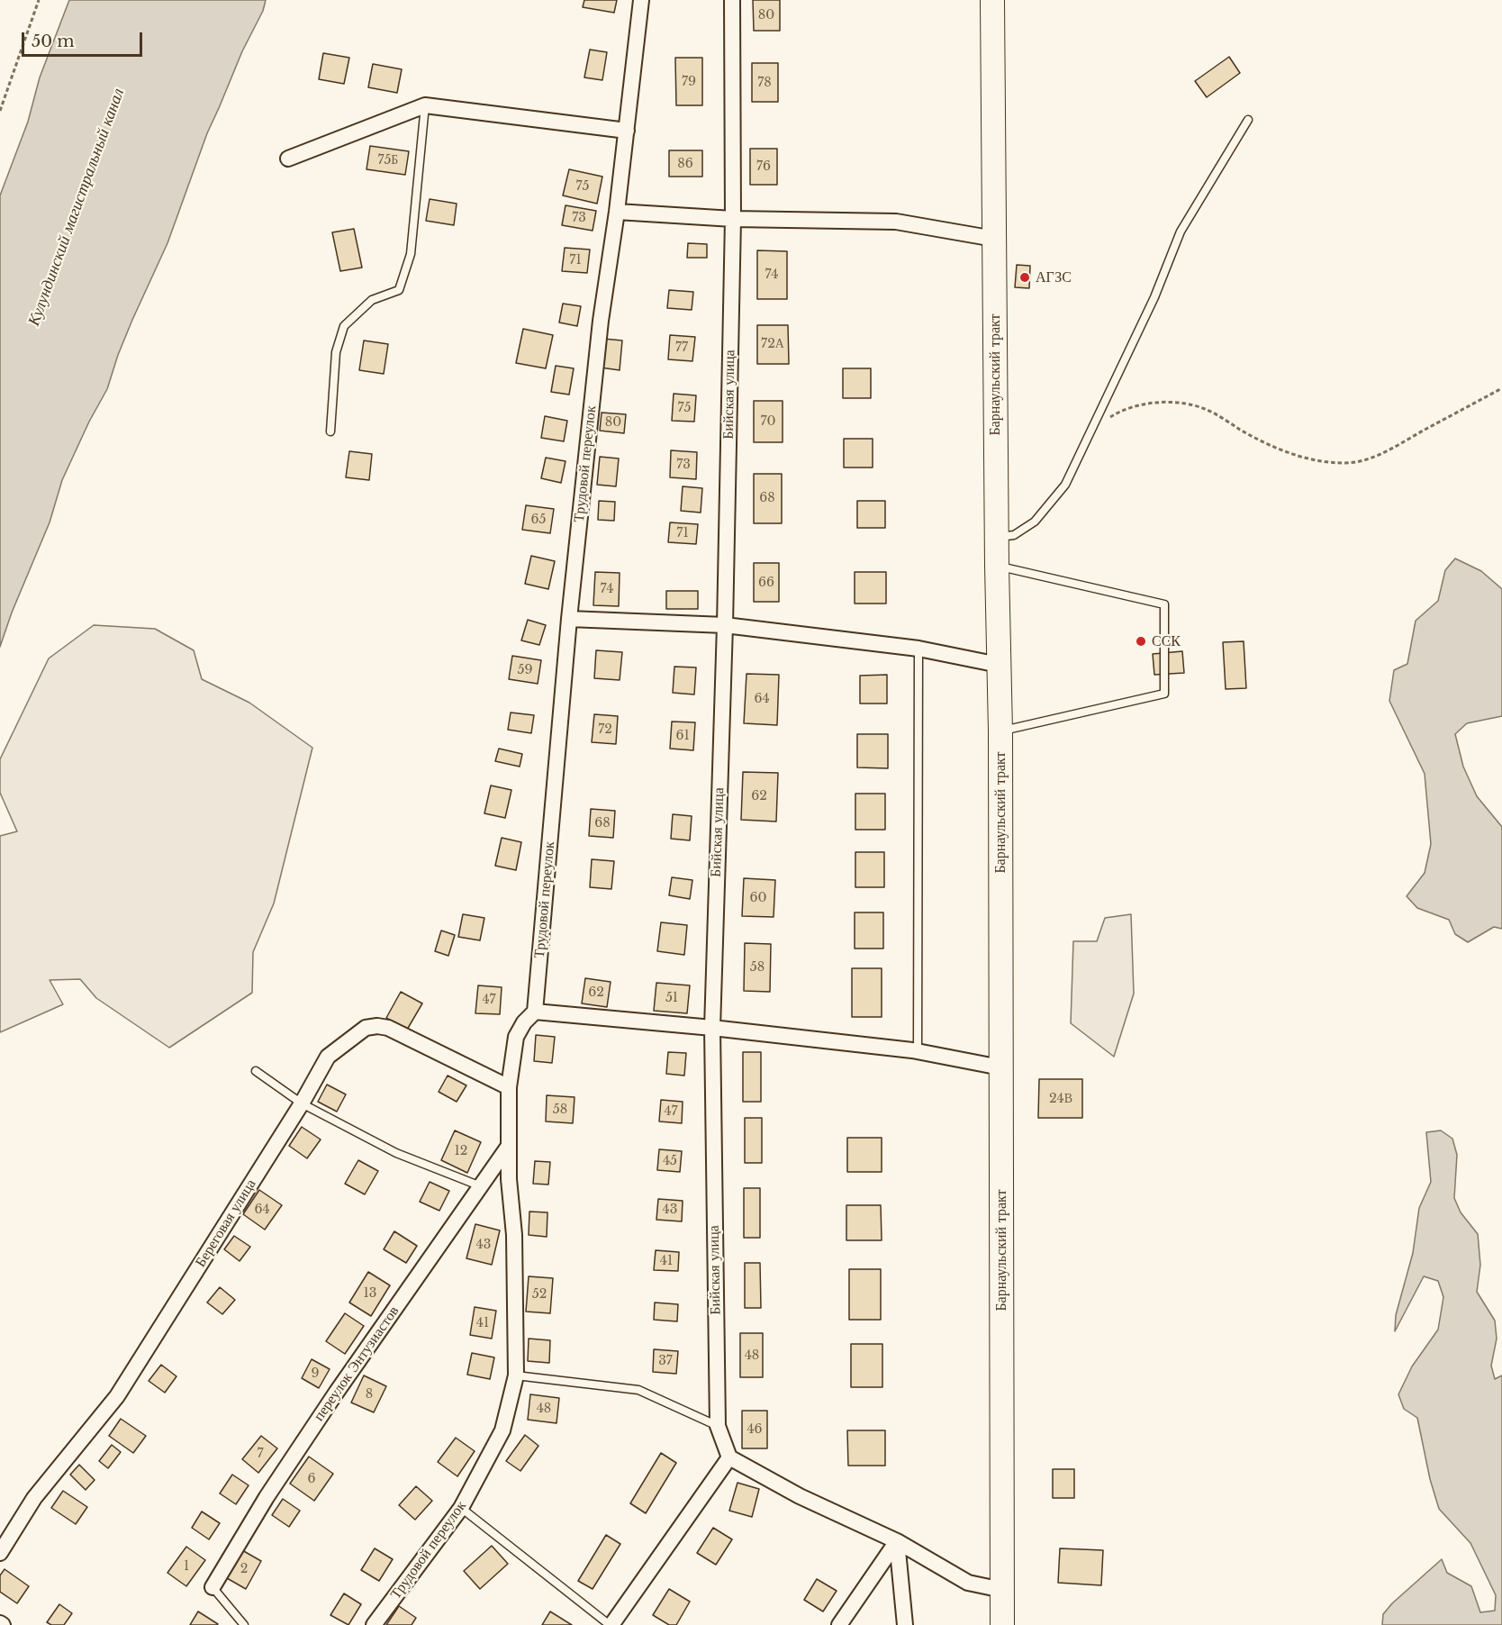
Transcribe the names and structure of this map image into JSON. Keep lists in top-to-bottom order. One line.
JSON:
{"streets":{"main road":["Барнаульский тракт"],"street":["Бийская улица","Трудовой переулок","Береговая улица","переулок Энтузиастов"]},"crossings":[["Трудовой переулок","Береговая улица"],["Трудовой переулок","переулок Энтузиастов"]],"water":["Кулундинский магистральный канал"],"places":["АГЗС","ССК"],"house_numbers":["80","79","78","75Б","86","76","75","73","71","74","72А","77","75","70","80","73","68","65","71","66","74","59","64","72","61","62","68","60","58","62","51","47","24В","58","47","12","45","64","43","43","41","13","52","41","48","37","9","8","48","46","7","6","1","2"],"scale_bar":"50 m"}
